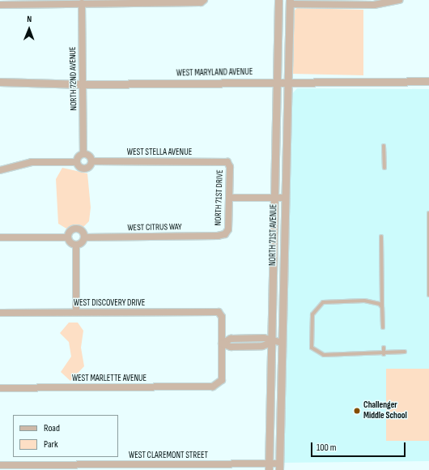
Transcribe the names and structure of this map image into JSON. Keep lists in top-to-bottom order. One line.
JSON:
{"streets":{"street":["WEST MARYLAND AVENUE","NORTH 72ND AVENUE","WEST STELLA AVENUE","NORTH 71ST DRIVE","WEST CITRUS WAY","NORTH 71ST AVENUE","WEST DISCOVERY DRIVE","WEST MARLETTE AVENUE","WEST CLAREMONT STREET"]},"crossings":[["WEST MARYLAND AVENUE","NORTH 72ND AVENUE"],["WEST MARYLAND AVENUE","NORTH 71ST AVENUE"],["WEST STELLA AVENUE","NORTH 71ST DRIVE"],["NORTH 71ST DRIVE","WEST CITRUS WAY"],["NORTH 71ST AVENUE","WEST CLAREMONT STREET"],["WEST DISCOVERY DRIVE","WEST MARLETTE AVENUE"]],"places":["Challenger Middle School"],"legend":["Road","Park"],"scale_bar":"100 m","north":"top"}
